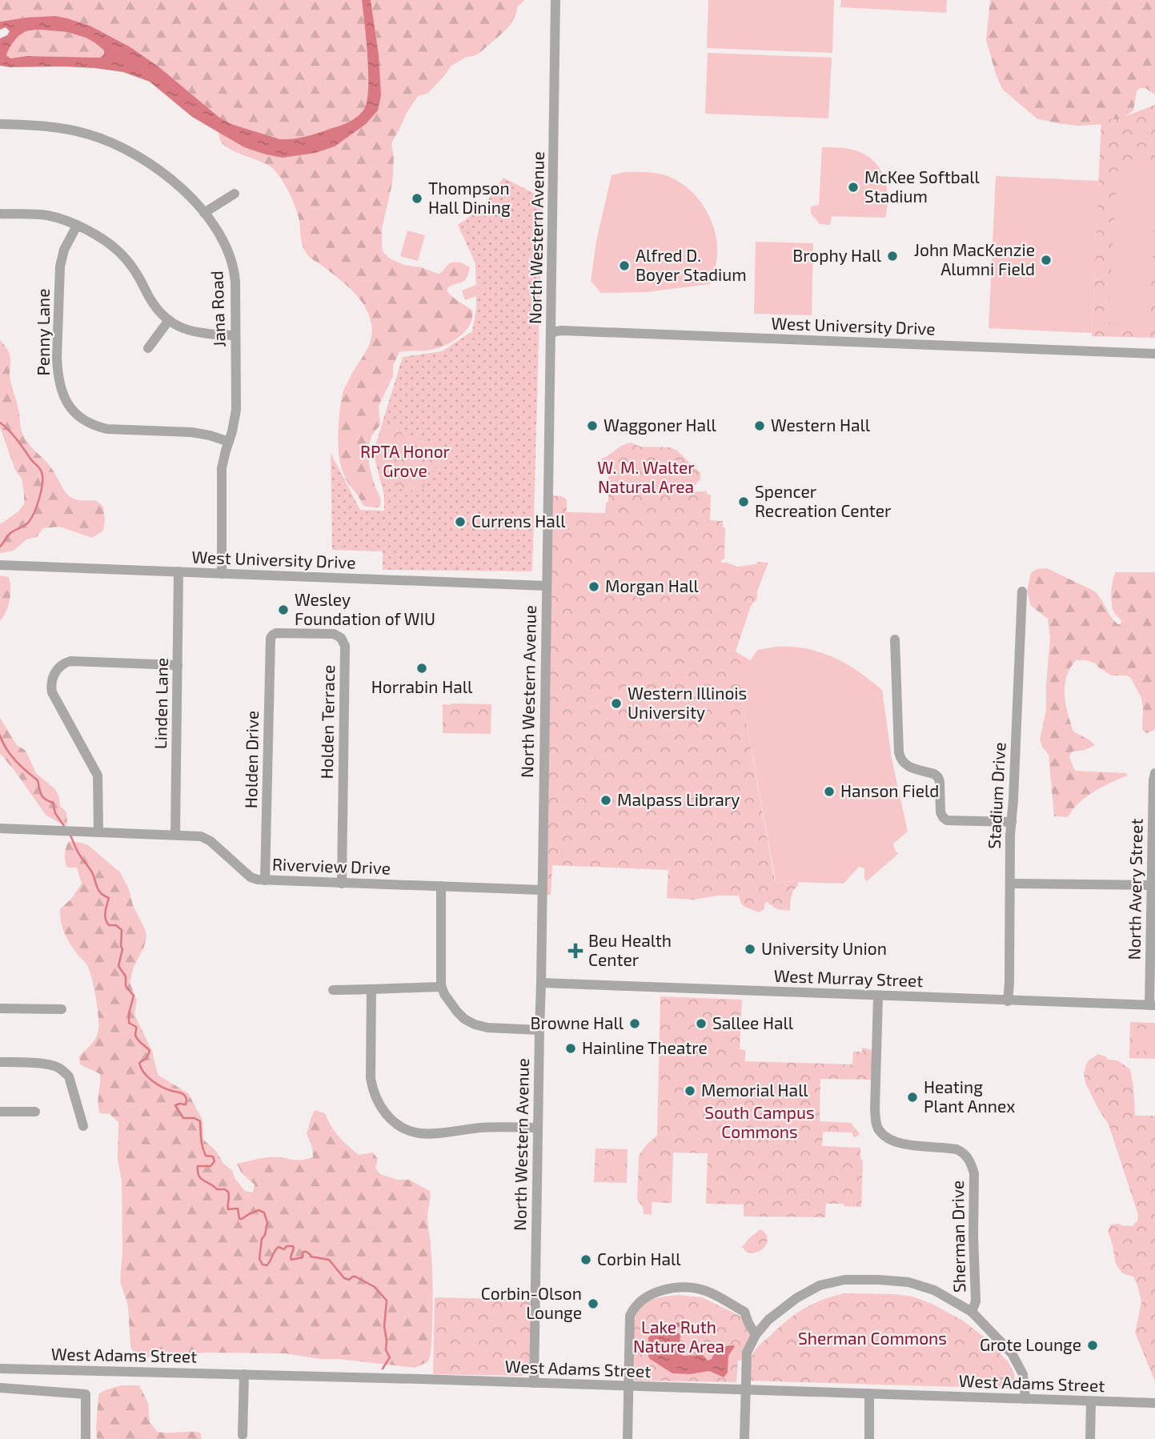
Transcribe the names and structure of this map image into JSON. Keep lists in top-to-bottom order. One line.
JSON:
{"streets":{"street":["North Western Avenue","Jana Road","West University Drive","Penny Lane","Linden Lane","Holden Terrace","Holden Drive","Stadium Drive","Riverview Drive","North Avery Street","West Murray Street","Sherman Drive","West Adams Street"]},"crossings":[["North Western Avenue","West University Drive"],["North Western Avenue","Riverview Drive"],["North Western Avenue","West Murray Street"],["North Western Avenue","West Adams Street"],["Jana Road","West University Drive"],["Jana Road","Penny Lane"],["West University Drive","Linden Lane"],["Linden Lane","Riverview Drive"],["Holden Terrace","Holden Drive"],["Holden Terrace","Riverview Drive"],["Holden Drive","Riverview Drive"],["Stadium Drive","West Murray Street"],["North Avery Street","West Murray Street"],["West Murray Street","Sherman Drive"]],"parks":["RPTA Honor Grove","W. M. Walter Natural Area","South Campus Commons","Lake Ruth Nature Area","Sherman Commons"],"places":{"other":["McKee Softball Stadium","Thompson Hall Dining","Brophy Hall","John MacKenzie Alumni Field","Alfred D. Boyer Stadium","Waggoner Hall","Western Hall","Spencer Recreation Center","Currens Hall","Morgan Hall","Wesley Foundation of WIU","Horrabin Hall","Western Illinois University","Hanson Field","Malpass Library","University Union","Browne Hall","Sallee Hall","Hainline Theatre","Memorial Hall","Heating Plant Annex","Corbin Hall","Corbin-Olson Lounge","Grote Lounge"],"health":["Beu Health Center"]}}
